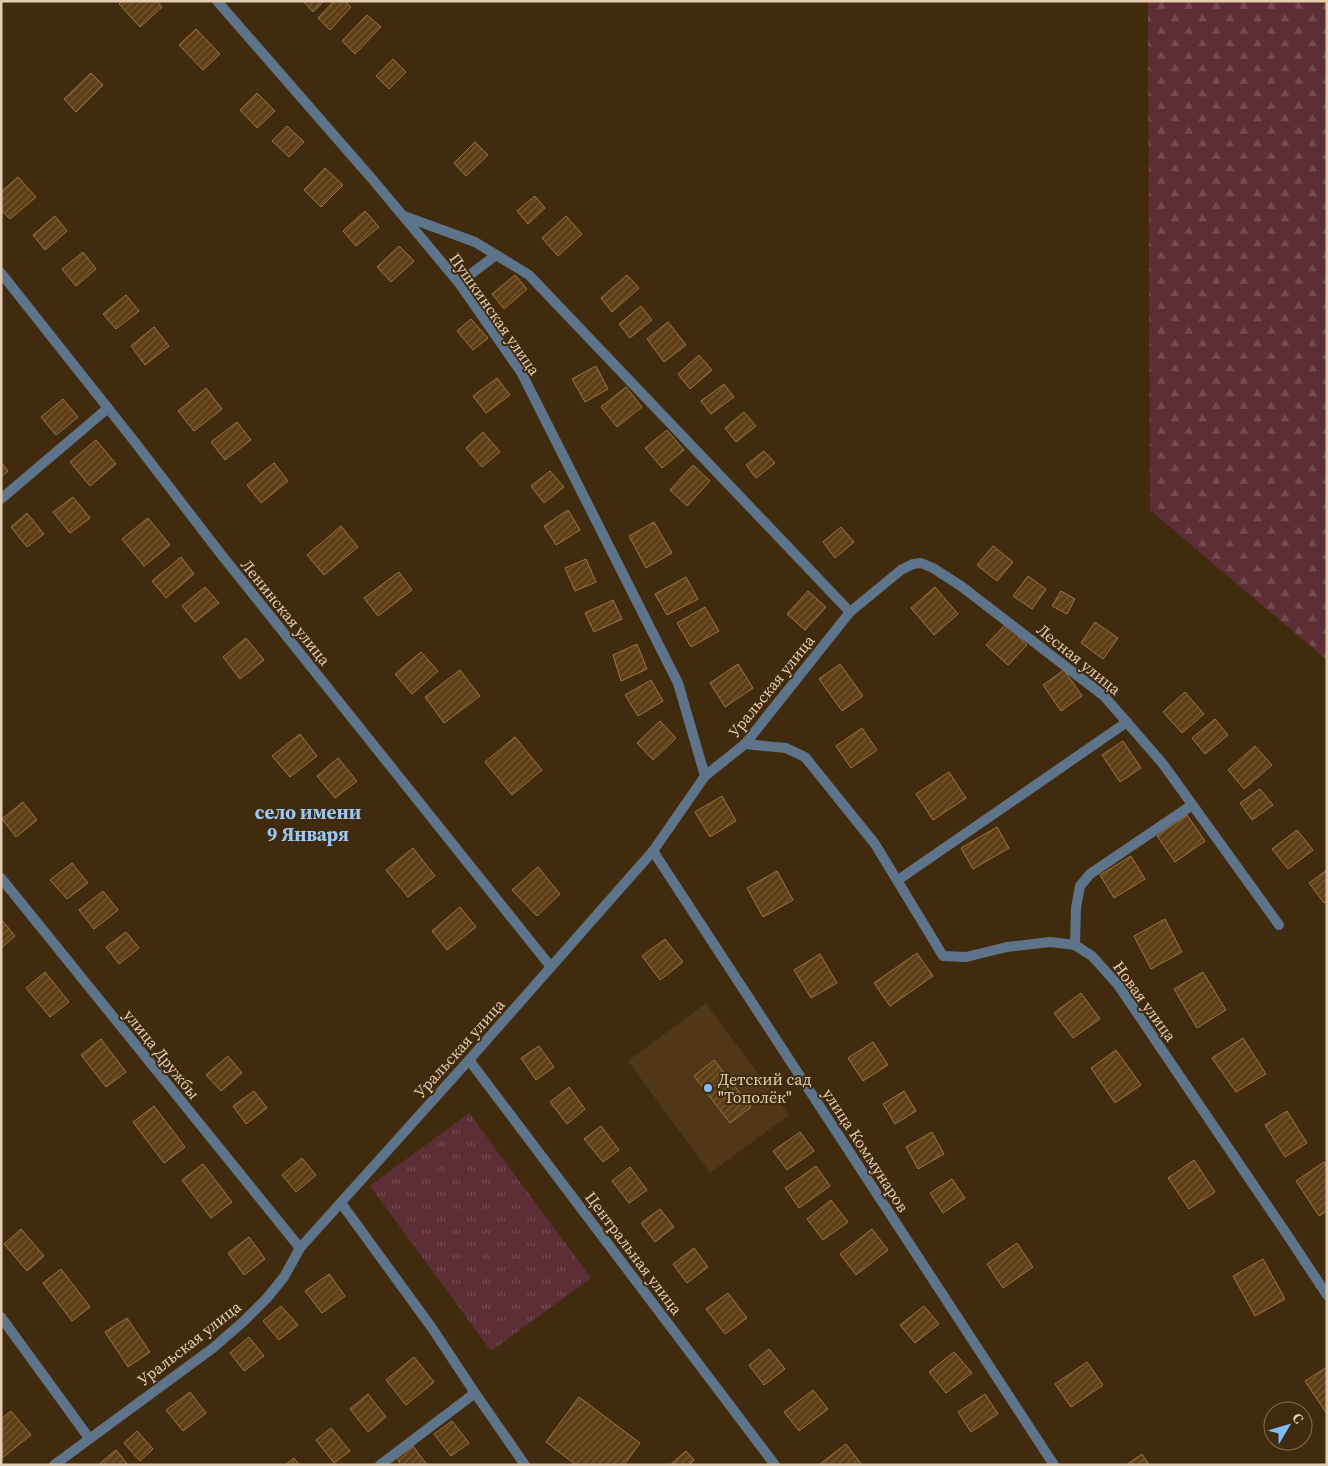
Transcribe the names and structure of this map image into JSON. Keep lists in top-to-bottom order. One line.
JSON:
{"streets":{"street":["Пушкинская улица","Ленинская улица","Лесная улица","Уральская улица","Новая улица","улица Дружбы","улица Коммунаров","Центральная улица"]},"crossings":[["Пушкинская улица","Уральская улица"],["Ленинская улица","Уральская улица"],["Лесная улица","Уральская улица"],["Уральская улица","Новая улица"],["Уральская улица","улица Дружбы"],["Уральская улица","улица Коммунаров"],["Уральская улица","Центральная улица"]],"districts":["село имени 9 Января"],"places":["Детский сад \"Тополёк\""],"north":"top right"}
